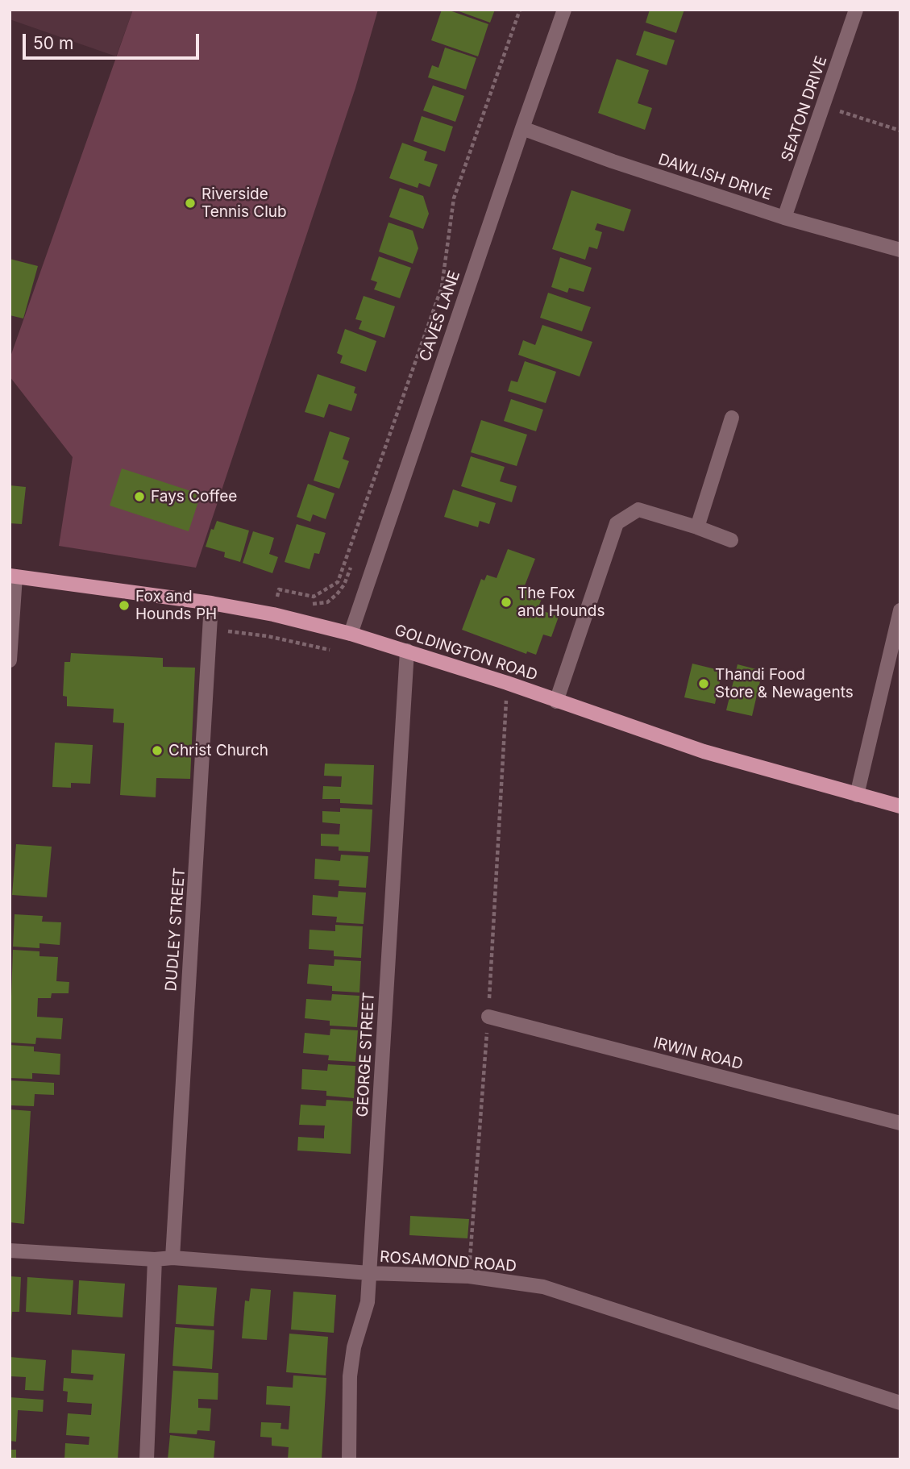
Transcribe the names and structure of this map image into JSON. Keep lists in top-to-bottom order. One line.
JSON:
{"streets":{"main road":["GOLDINGTON ROAD"],"street":["SEATON DRIVE","DAWLISH DRIVE","CAVES LANE","DUDLEY STREET","IRWIN ROAD","GEORGE STREET","ROSAMOND ROAD"]},"crossings":[["SEATON DRIVE","DAWLISH DRIVE"],["DAWLISH DRIVE","CAVES LANE"],["CAVES LANE","GOLDINGTON ROAD"],["GOLDINGTON ROAD","DUDLEY STREET"],["GOLDINGTON ROAD","GEORGE STREET"],["DUDLEY STREET","ROSAMOND ROAD"],["GEORGE STREET","ROSAMOND ROAD"]],"places":["Riverside Tennis Club","Fays Coffee","The Fox and Hounds","Fox and Hounds PH","Thandi Food Store & Newagents","Christ Church"],"scale_bar":"50 m"}
